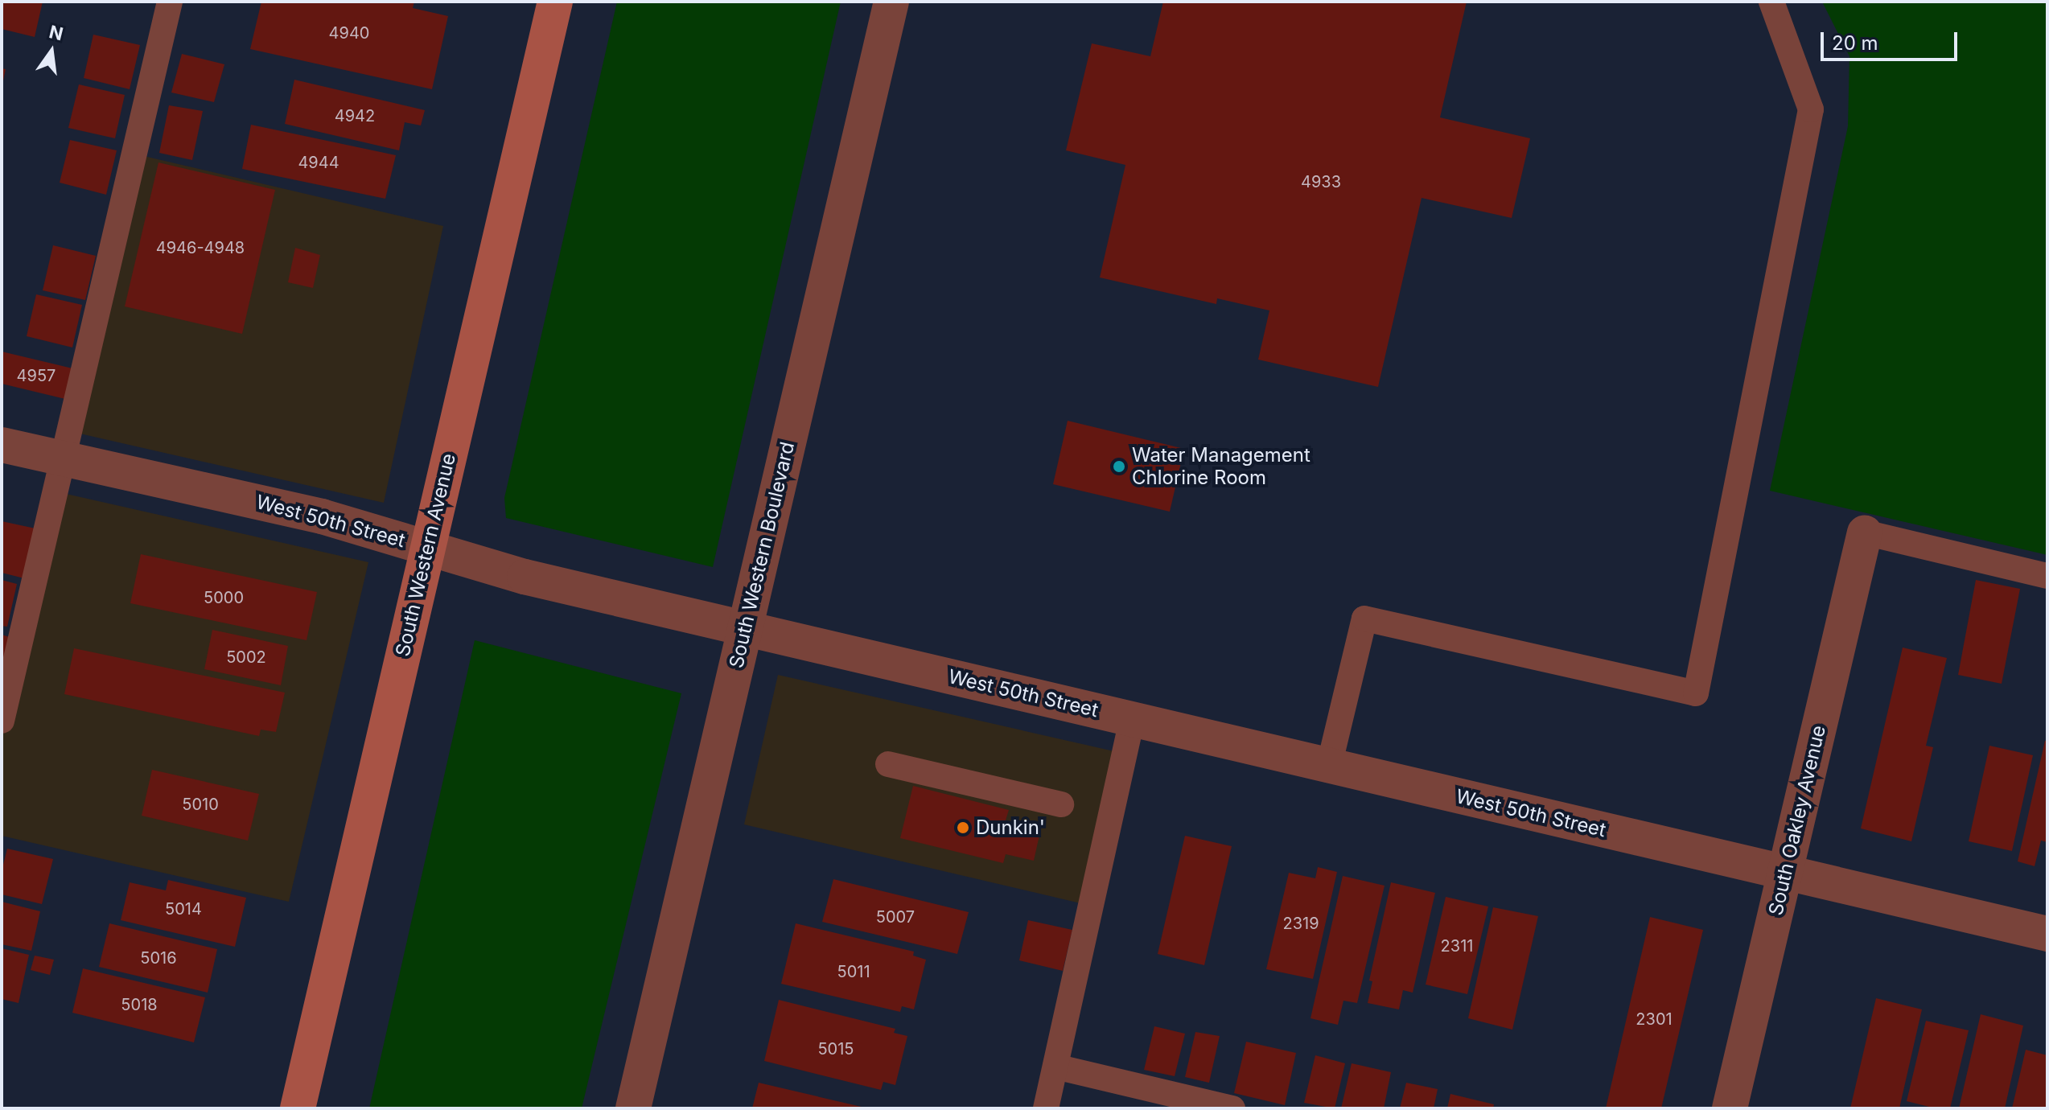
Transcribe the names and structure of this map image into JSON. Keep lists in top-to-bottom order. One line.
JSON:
{"streets":{"main road":["South Western Avenue"],"street":["West 50th Street","South Western Boulevard","South Oakley Avenue"]},"crossings":[["West 50th Street","South Western Avenue"],["West 50th Street","South Western Boulevard"],["West 50th Street","South Oakley Avenue"]],"places":["Water Management Chlorine Room","Dunkin'"],"house_numbers":["4940","4942","4944","4933","4946-4948","4957","5000","5002","5010","5014","5007","2319","2311","5016","5011","5018","2301","5015"],"scale_bar":"20 m","north":"top"}
